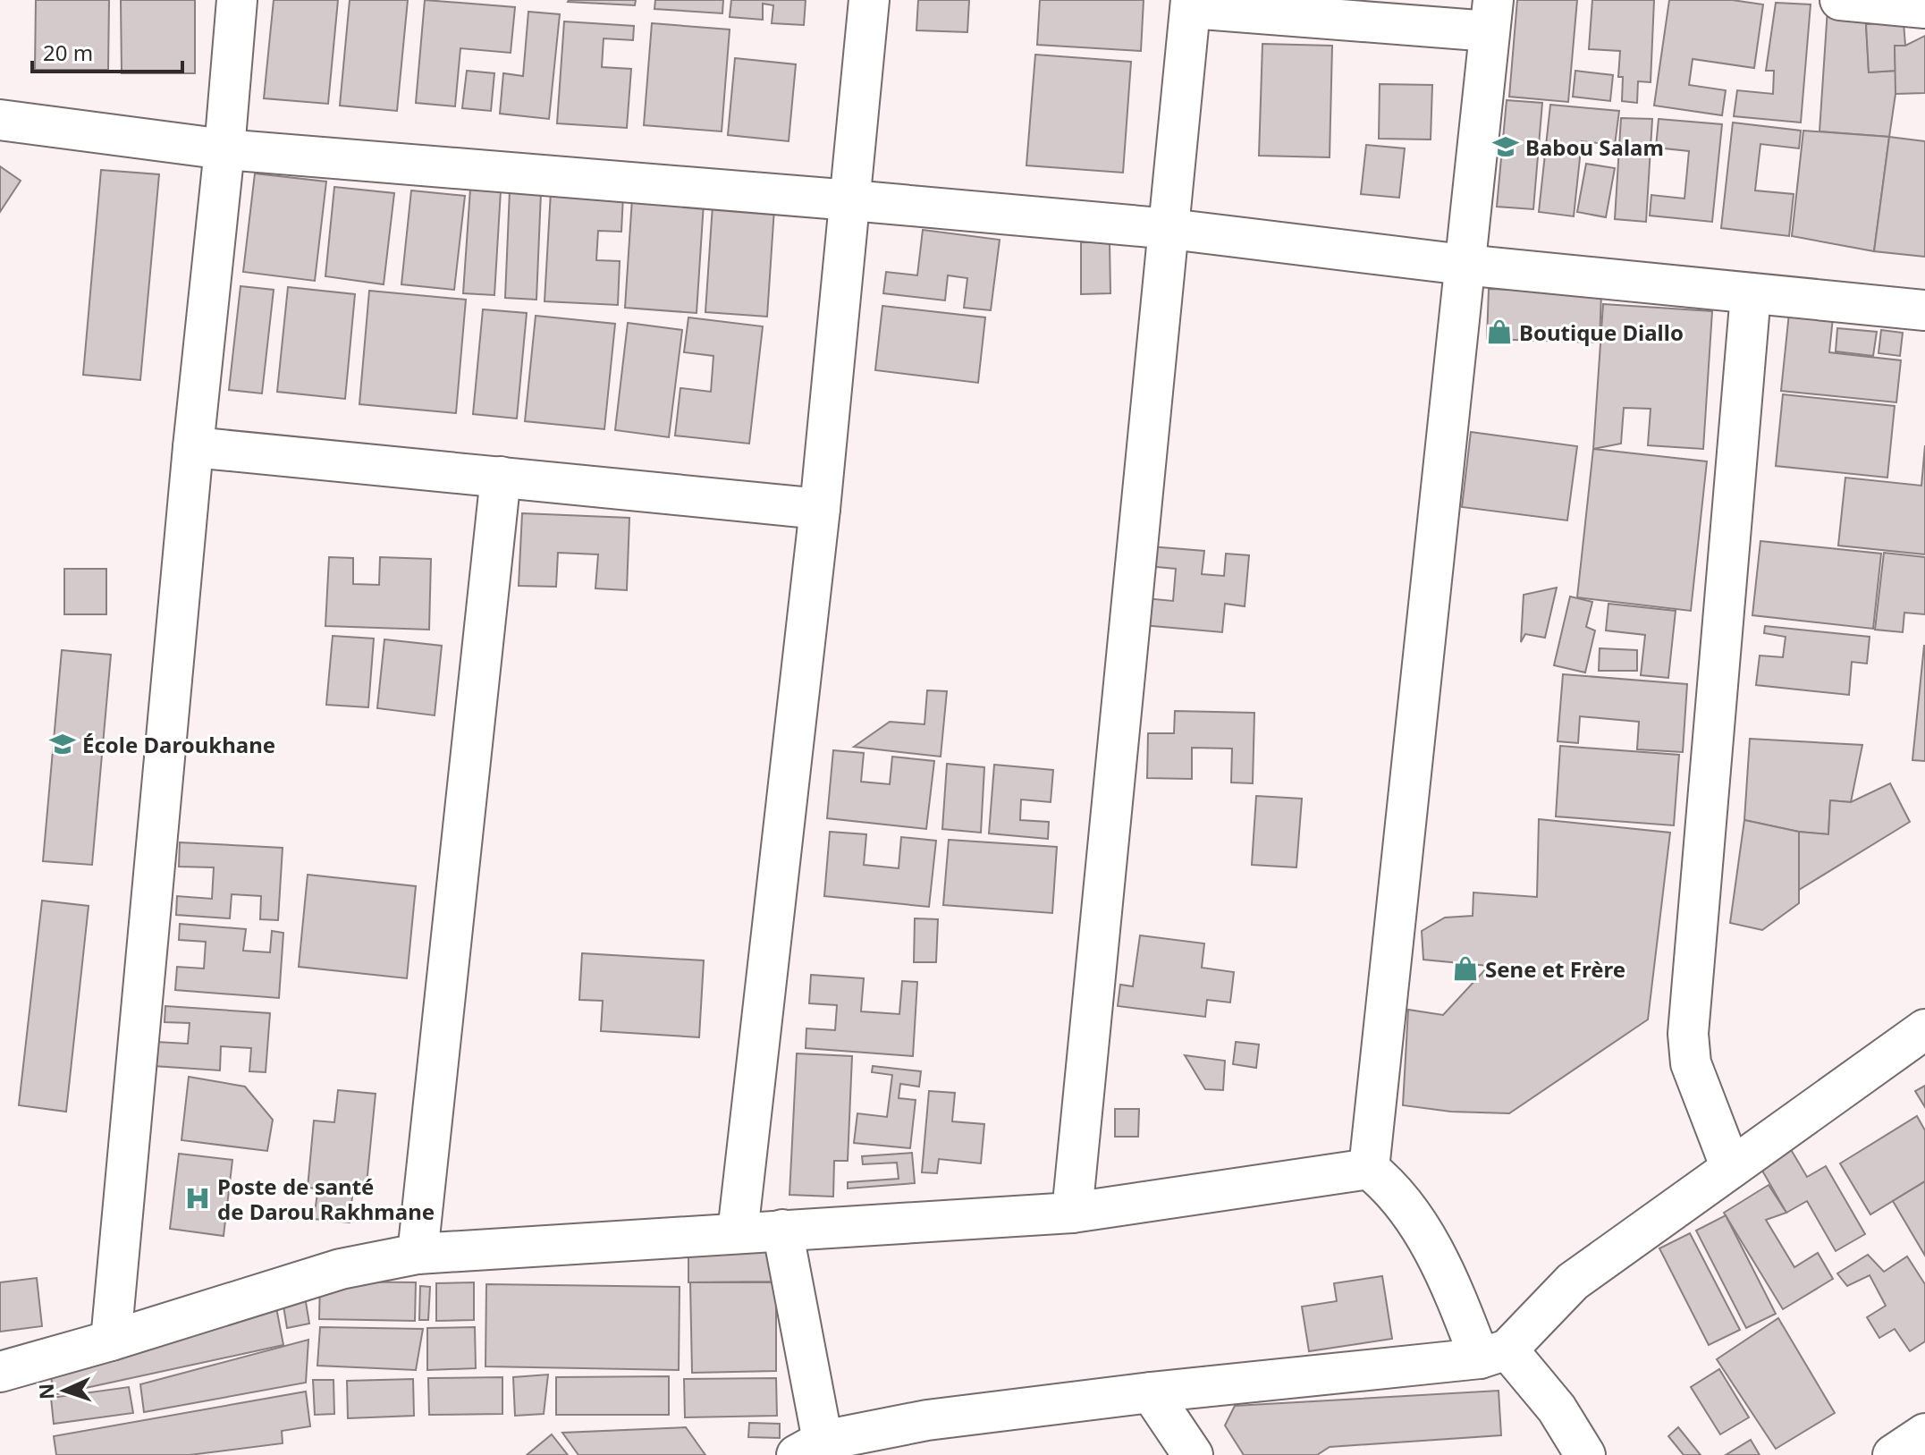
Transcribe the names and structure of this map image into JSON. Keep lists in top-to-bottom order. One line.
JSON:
{"places":{"school or university":["Babou Salam","École Daroukhane"],"shop":["Boutique Diallo","Sene et Frère"],"hospital":["Poste de santé de Darou Rakhmane"]},"scale_bar":"20 m","north":"left"}
